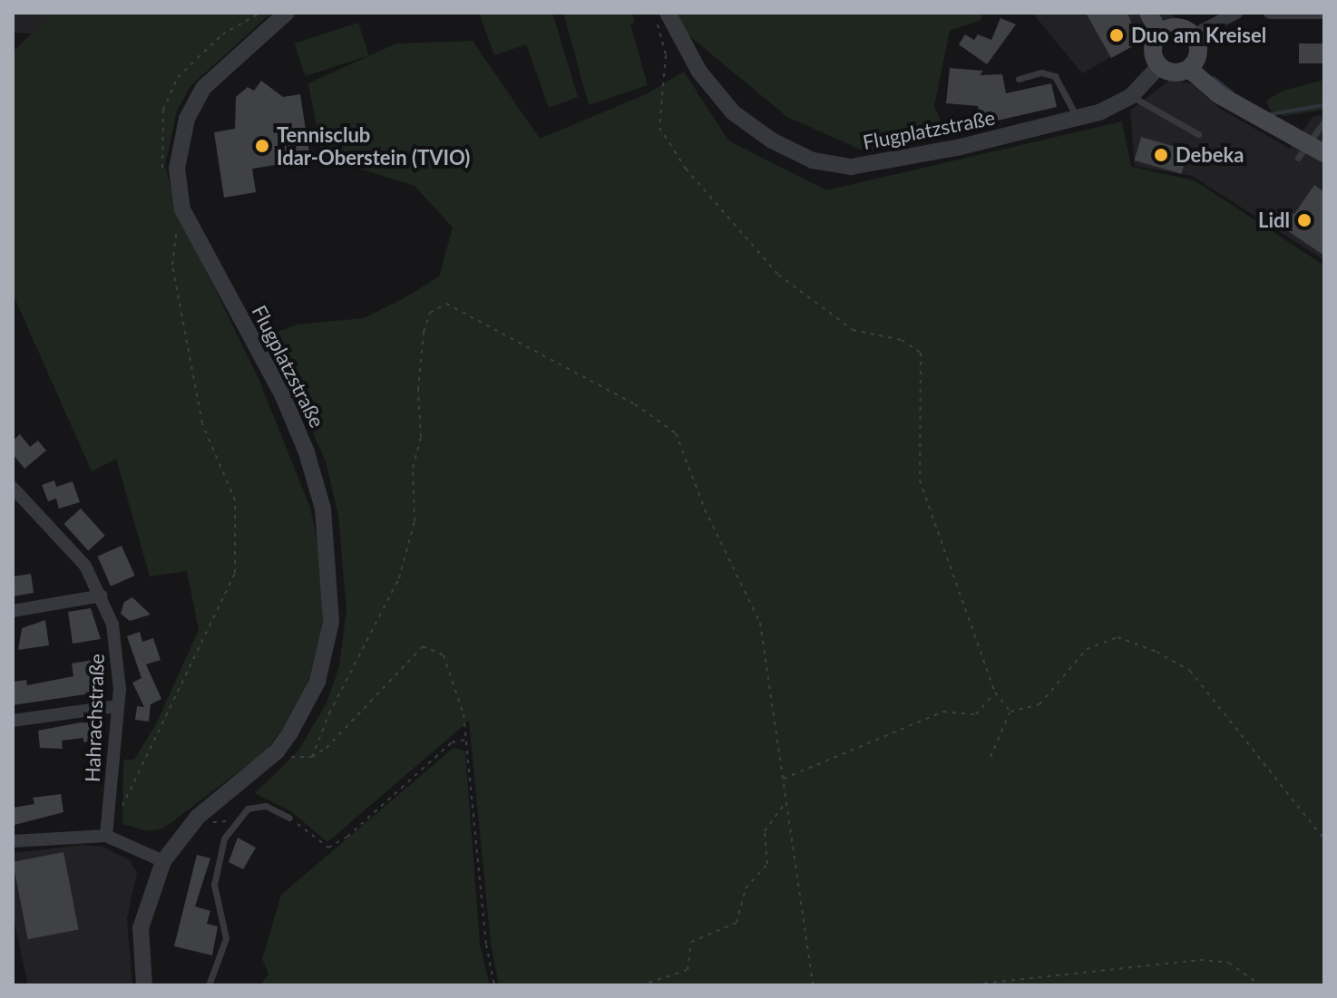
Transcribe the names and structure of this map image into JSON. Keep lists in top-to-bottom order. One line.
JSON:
{"streets":{"street":["Flugplatzstraße","Hahrachstraße"]},"places":["Duo am Kreisel","Tennisclub Idar-Oberstein (TVIO)","Debeka","Lidl"]}
